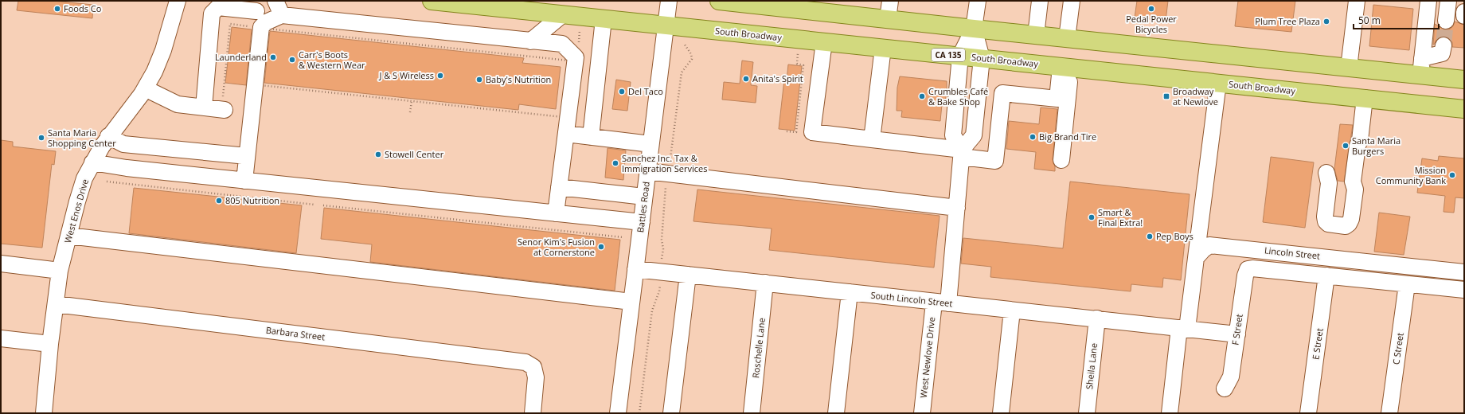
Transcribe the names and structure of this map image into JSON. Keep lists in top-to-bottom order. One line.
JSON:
{"streets":{"main road":["South Broadway","CA 135"],"street":["Battles Road","West Enos Drive","Lincoln Street","South Lincoln Street","F Street","Barbara Street","E Street","Roschelle Lane","C Street","West Newlove Drive","Sheila Lane"]},"crossings":[["South Broadway","Battles Road"],["Battles Road","South Lincoln Street"],["West Enos Drive","Barbara Street"],["South Lincoln Street","F Street"],["South Lincoln Street","Roschelle Lane"],["South Lincoln Street","West Newlove Drive"],["South Lincoln Street","Sheila Lane"],["F Street","E Street"]],"places":{"other":["Foods Co","Pedal Power Bicycles","Plum Tree Plaza","Launderland","Carr's Boots & Western Wear","J & S Wireless","Anita's Spirit","Baby's Nutrition","Del Taco","Crumbles Café & Bake Shop","Big Brand Tire","Santa Maria Shopping Center","Santa Maria Burgers","Stowell Center","Sanchez Inc. Tax & Immigration Services","Mission Community Bank","805 Nutrition","Smart & Final Extra!","Pep Boys","Senor Kim's Fusion at Cornerstone"],"transit":["Broadway at Newlove"]},"scale_bar":"50 m"}
